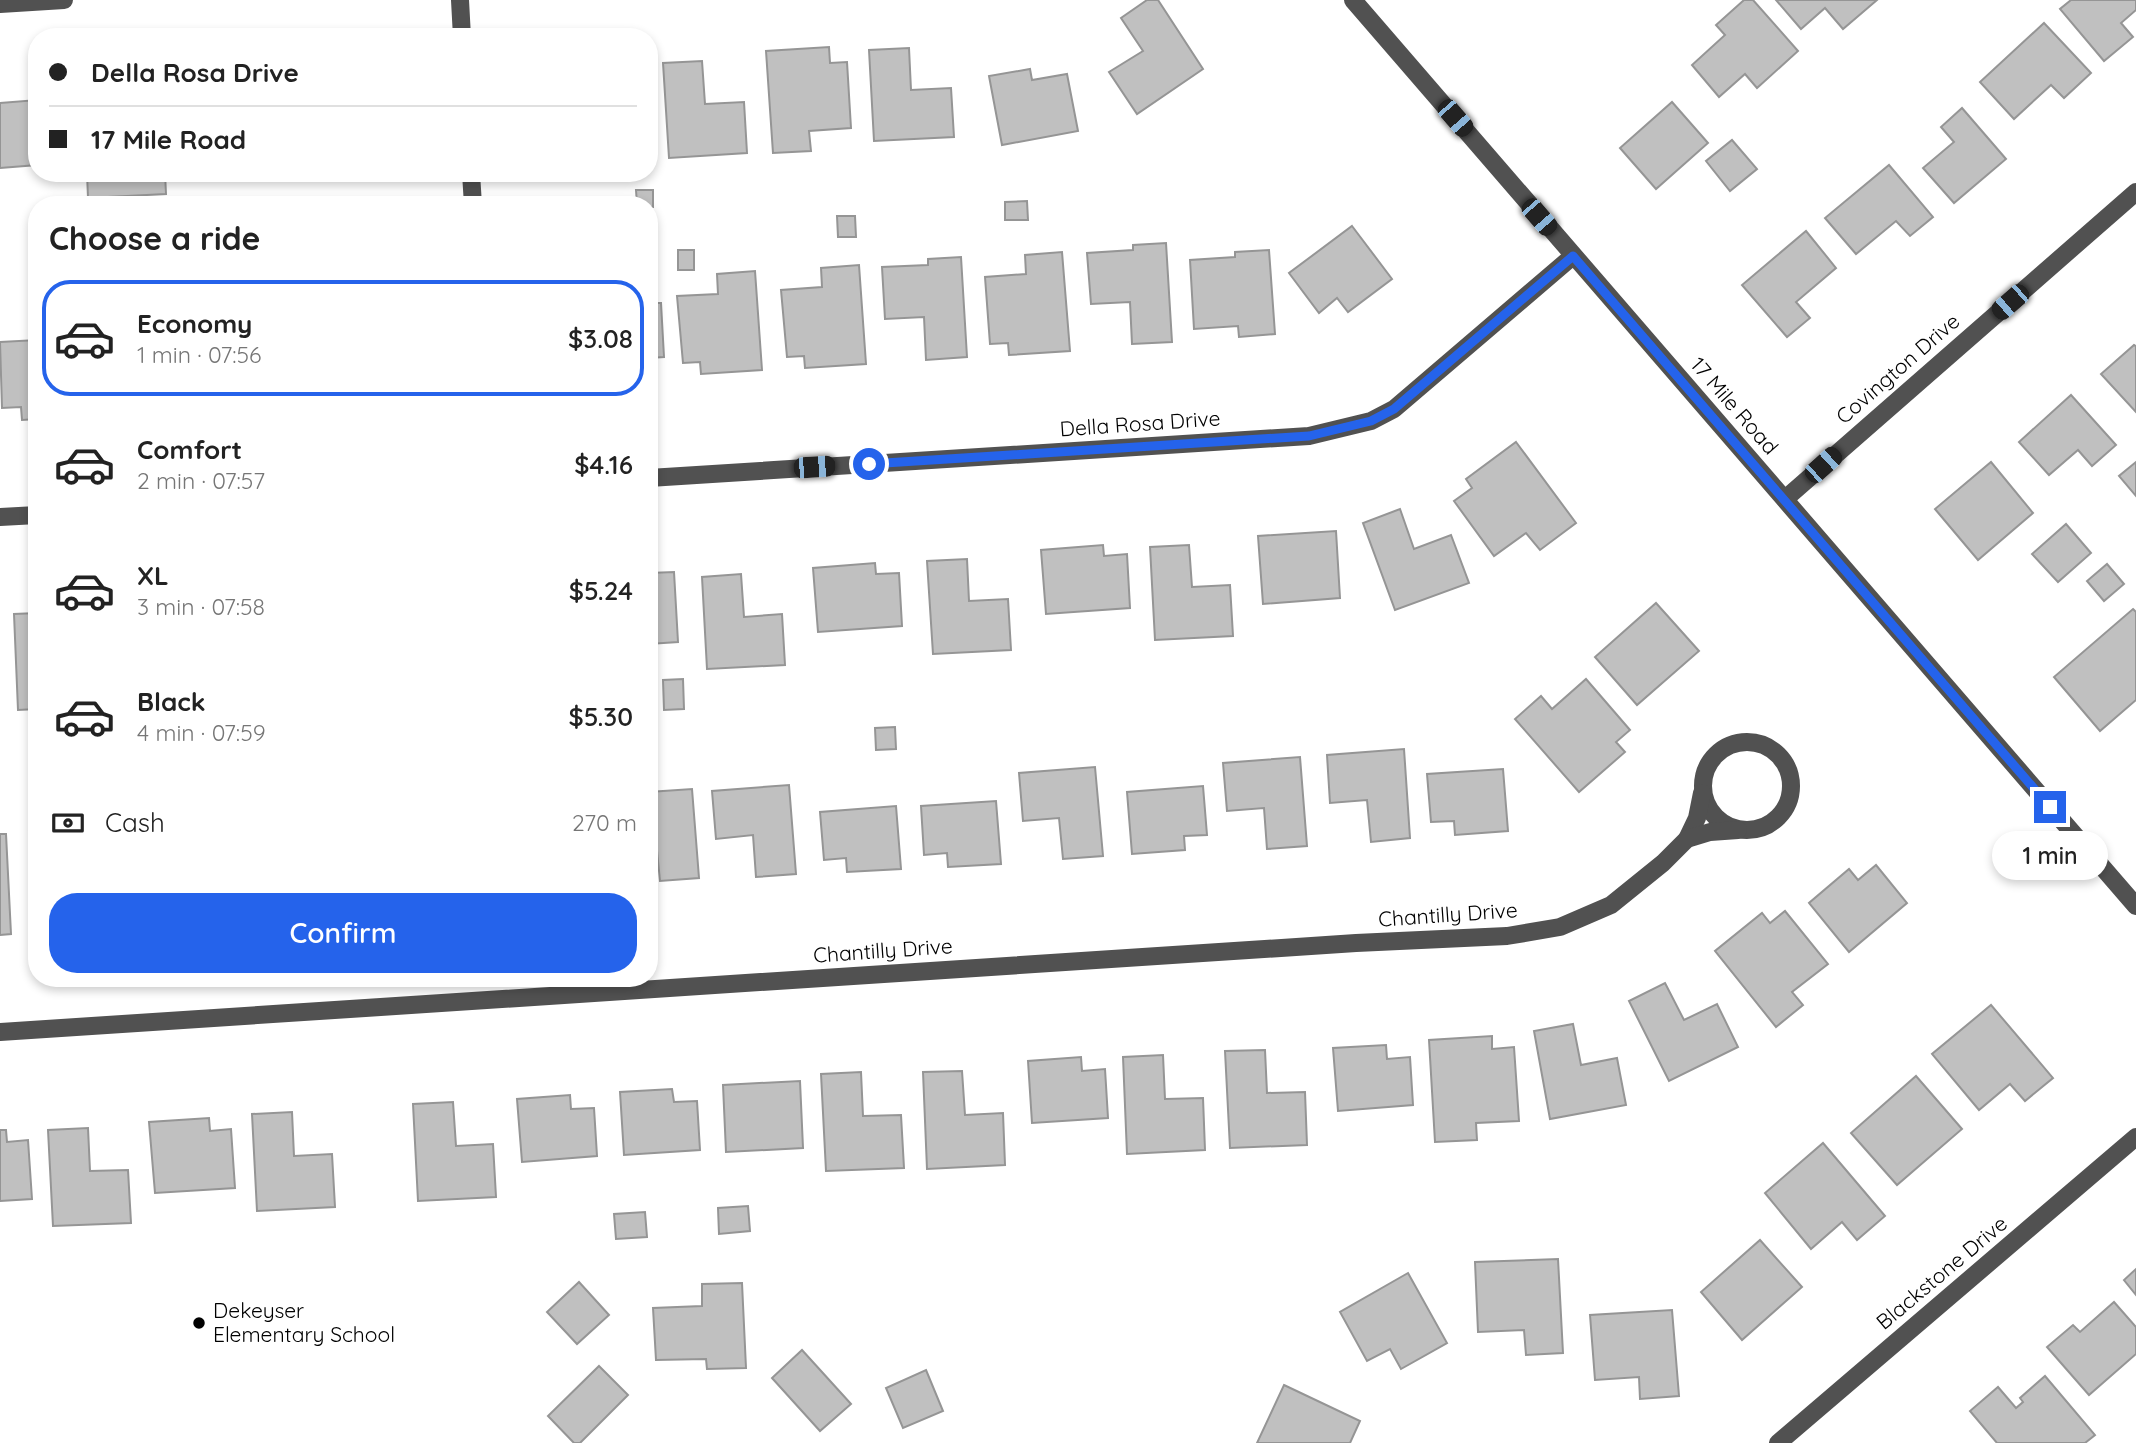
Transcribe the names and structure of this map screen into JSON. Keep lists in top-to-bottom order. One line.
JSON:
{"streets":{"street":["Covington Drive","17 Mile Road","Della Rosa Drive","Chantilly Drive","Blackstone Drive"]},"crossings":[["Covington Drive","17 Mile Road"],["17 Mile Road","Della Rosa Drive"]],"places":["Dekeyser Elementary School"],"page":{"banner":["Della Rosa Drive","17 Mile Road"],"heading":"Choose a ride","list":[{"name":"Economy","note":"1 min · 07:56","value":"$3.08"},{"name":"Comfort","note":"2 min · 07:57","value":"$4.16"},{"name":"XL","note":"3 min · 07:58","value":"$5.24"},{"name":"Black","note":"4 min · 07:59","value":"$5.30"}],"pay":["Cash","270 m"],"bubble":"1 min","buttons":"Confirm"}}
